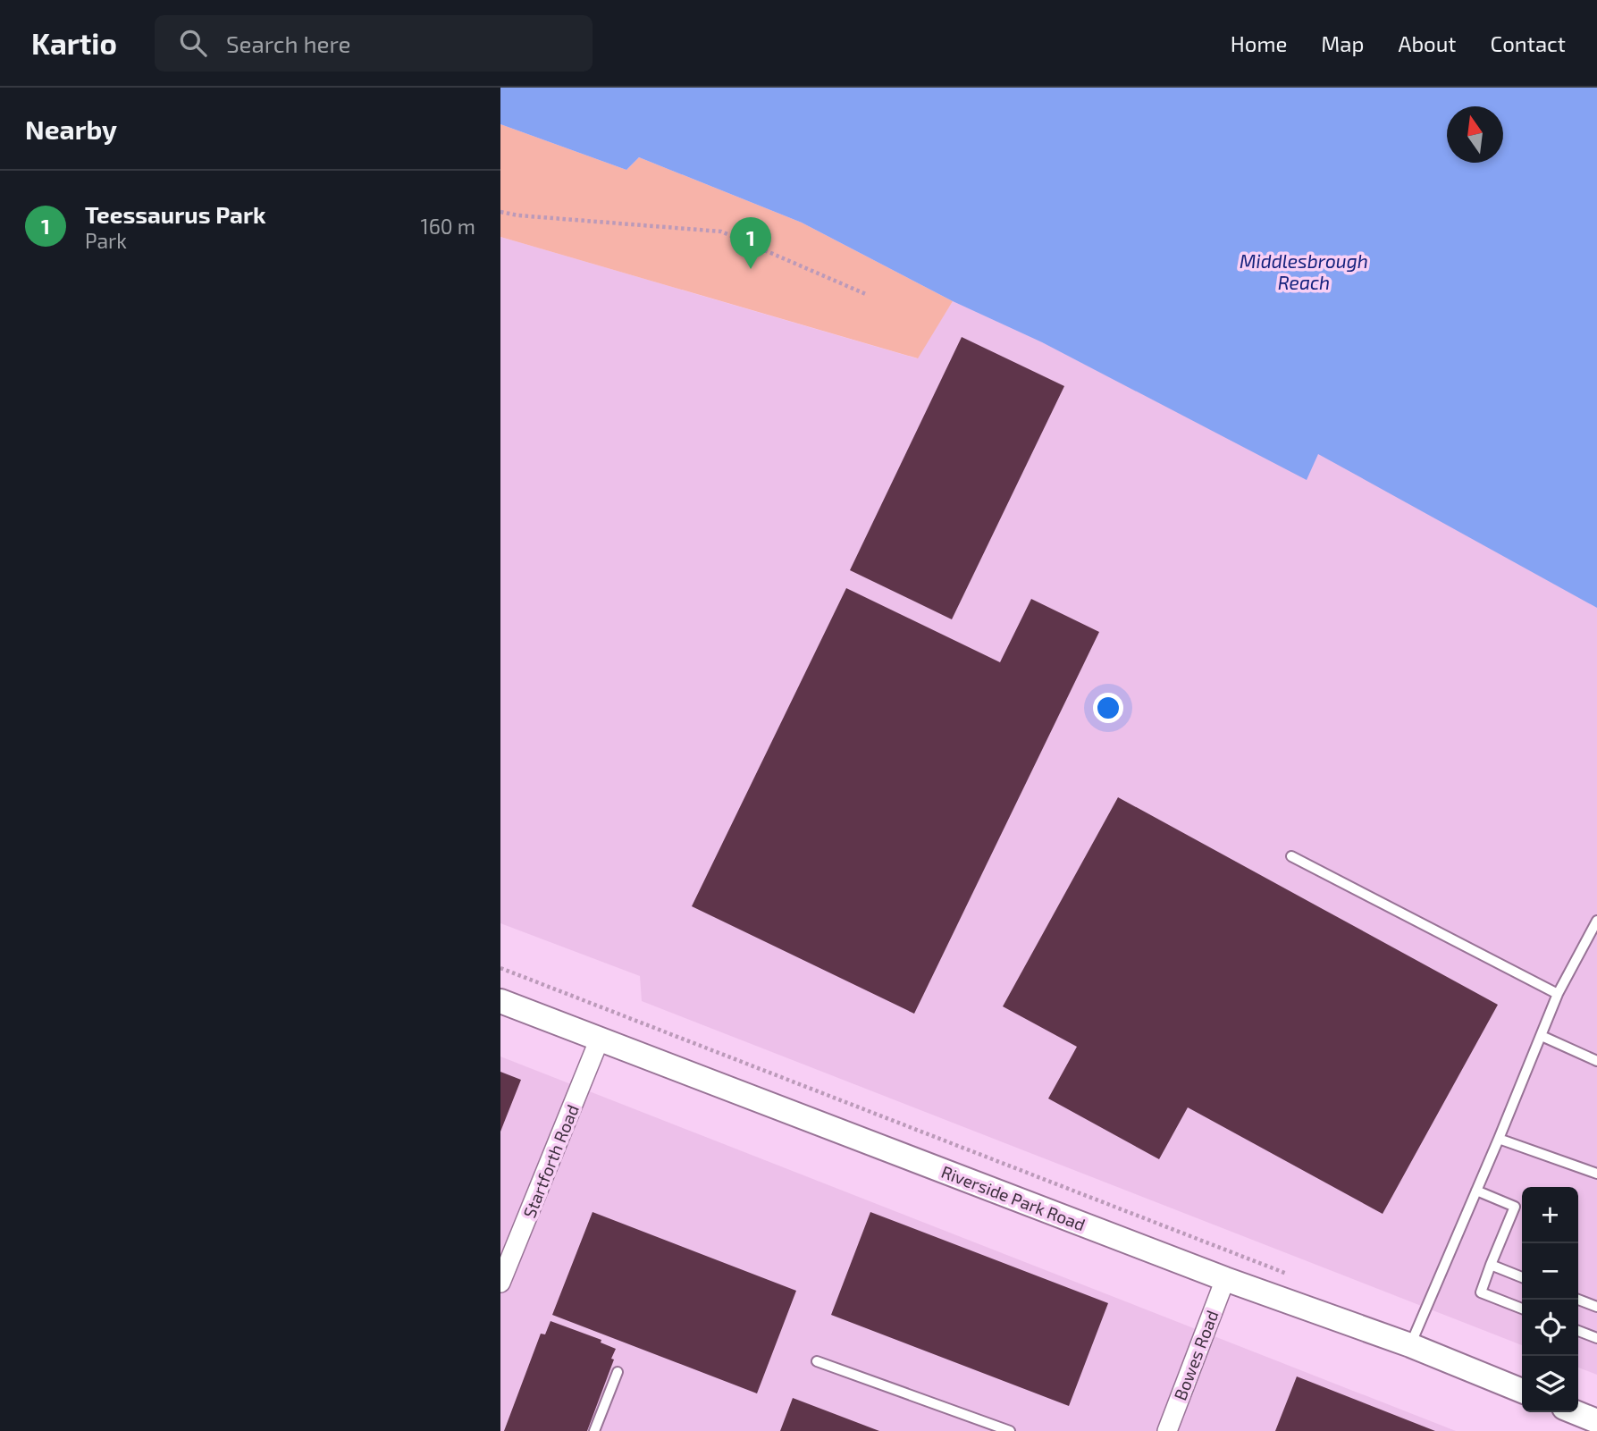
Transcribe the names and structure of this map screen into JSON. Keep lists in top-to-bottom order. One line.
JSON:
{"streets":{"street":["Startforth Road","Riverside Park Road","Bowes Road"]},"crossings":[["Startforth Road","Riverside Park Road"],["Riverside Park Road","Bowes Road"]],"water":["Middlesbrough Reach"],"north":"top","page":{"header":"Kartio","search":"Search here","nav":["Home","Map","About","Contact"],"heading":"Nearby","list":[{"mark":"1","name":"Teessaurus Park","note":"Park","value":"160 m"}],"pins":"1","map_buttons":["+","−"]}}
